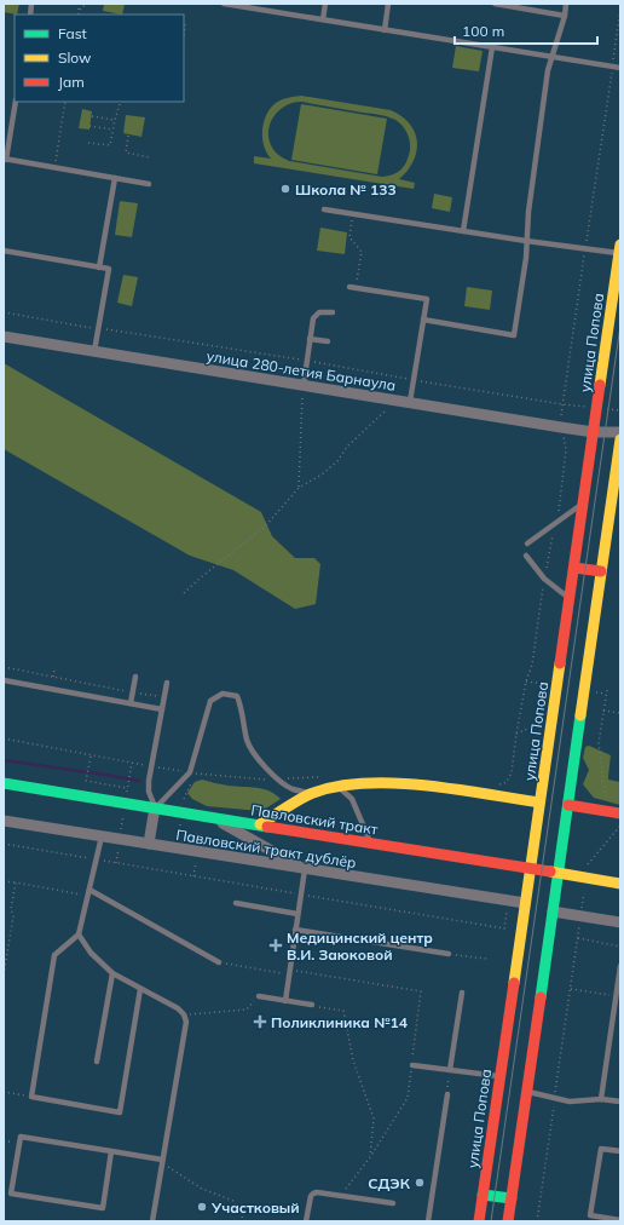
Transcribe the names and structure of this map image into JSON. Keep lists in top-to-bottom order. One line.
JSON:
{"streets":{"main road":["улица Попова","Павловский тракт"],"street":["улица 280-летия Барнаула","Павловский тракт дублёр"]},"crossings":[["улица Попова","улица 280-летия Барнаула"],["улица Попова","Павловский тракт"],["улица Попова","Павловский тракт дублёр"]],"places":{"other":["Школа № 133","СДЭК","Участковый"],"health":["Медицинский центр В.И. Заюковой","Поликлиника №14"]},"legend":["Fast","Slow","Jam"],"scale_bar":"100 m"}
